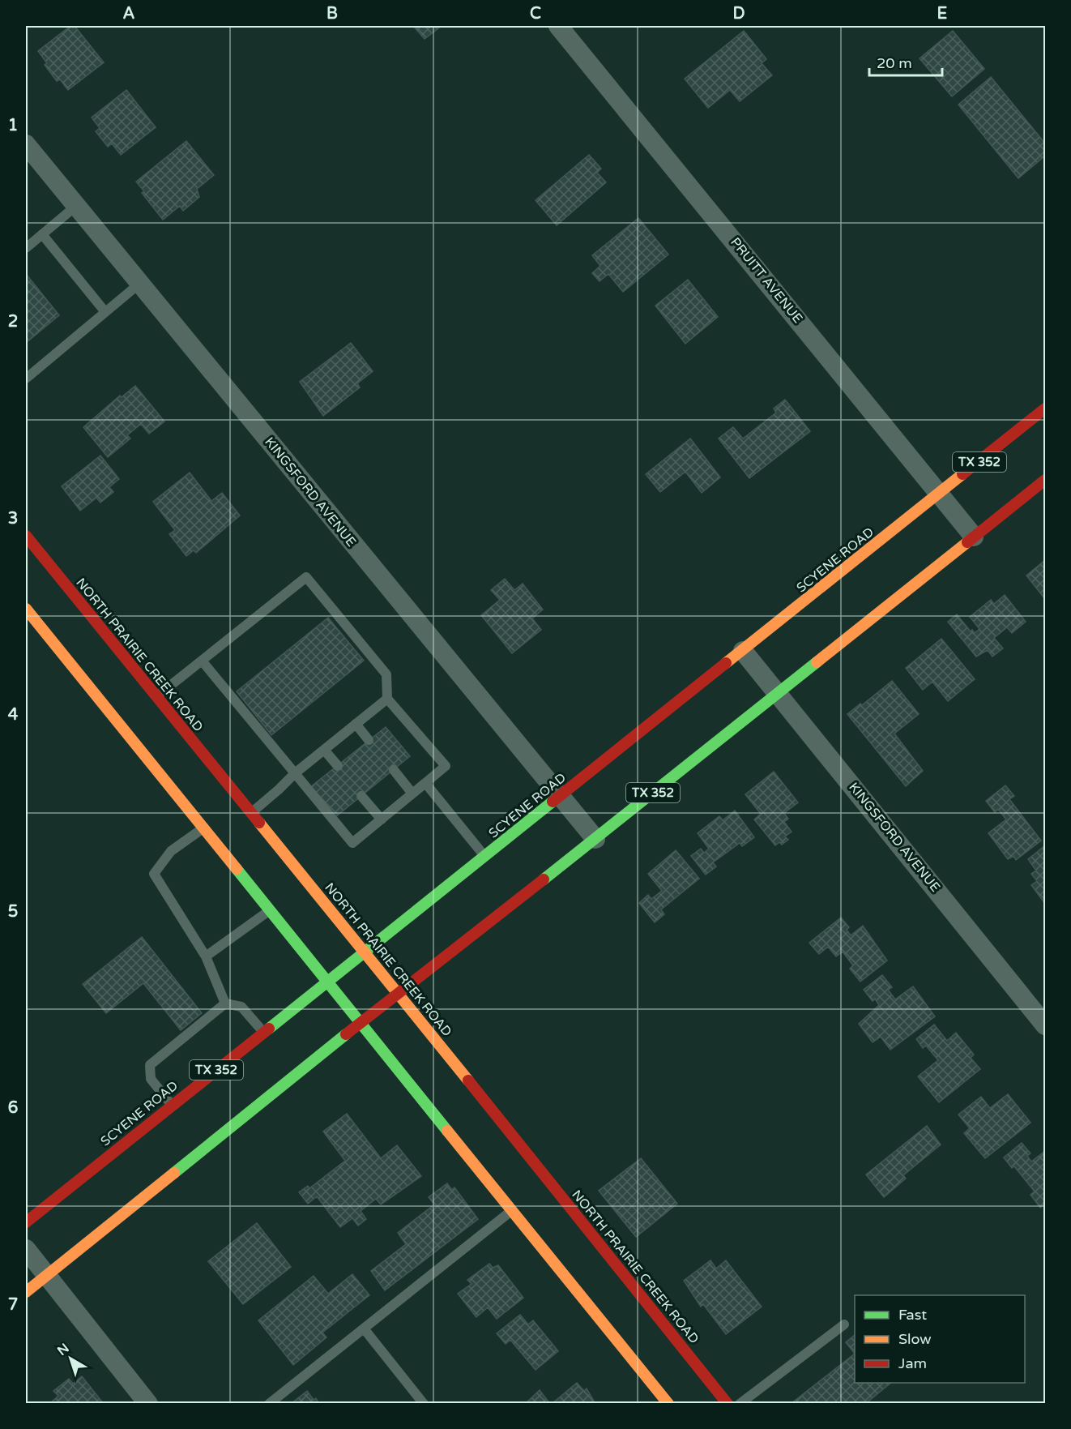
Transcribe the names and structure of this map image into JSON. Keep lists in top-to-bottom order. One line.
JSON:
{"streets":{"main road":["TX 352","SCYENE ROAD","NORTH PRAIRIE CREEK ROAD"],"street":["PRUITT AVENUE","KINGSFORD AVENUE"]},"crossings":[["PRUITT AVENUE","TX 352"],["PRUITT AVENUE","SCYENE ROAD"],["TX 352","KINGSFORD AVENUE"],["TX 352","NORTH PRAIRIE CREEK ROAD"],["KINGSFORD AVENUE","SCYENE ROAD"],["SCYENE ROAD","NORTH PRAIRIE CREEK ROAD"]],"legend":["Fast","Slow","Jam"],"scale_bar":"20 m","north":"top left","grid":{"columns":["A","B","C","D","E"],"rows":["1","2","3","4","5","6","7"]}}
